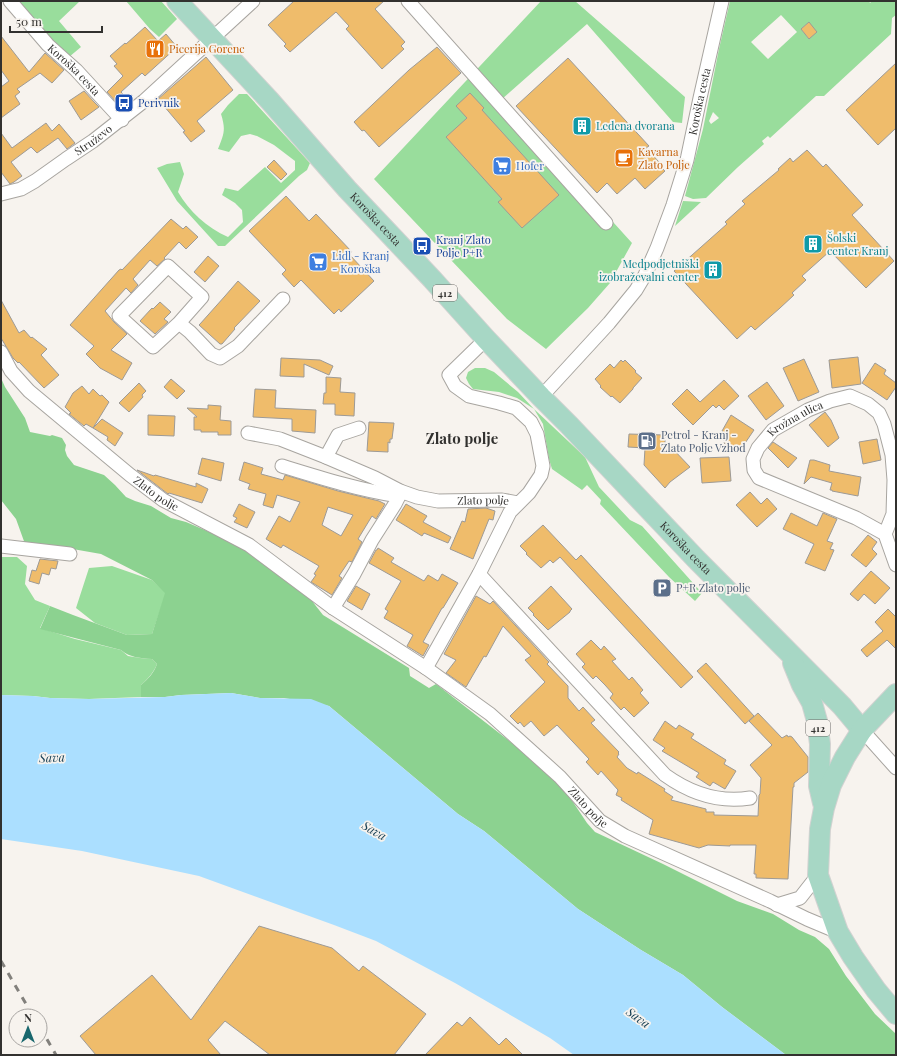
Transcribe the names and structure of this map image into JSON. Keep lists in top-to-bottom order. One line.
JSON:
{"streets":{"main road":["Koroška cesta","412"],"street":["Struževo","Krožna ulica","Zlato polje"]},"crossings":[["Koroška cesta","Struževo"],["Koroška cesta","412"],["Koroška cesta","Zlato polje"],["Struževo","412"],["412","Zlato polje"]],"districts":["Zlato polje"],"water":["Sava"],"places":{"restaurant":["Picerija Gorenc"],"bus stop":["Perivnik","Kranj Zlato Polje P+R"],"building":["Ledena dvorana","Šolski center Kranj","Medpodjetniški izobraževalni center"],"cafe":["Kavarna Zlato Polje"],"supermarket":["Hofer","Lidl - Kranj - Koroška"],"fuel station":["Petrol - Kranj - Zlato Polje Vzhod"],"parking":["P+R Zlato polje"]},"scale_bar":"50 m","north":"top"}
